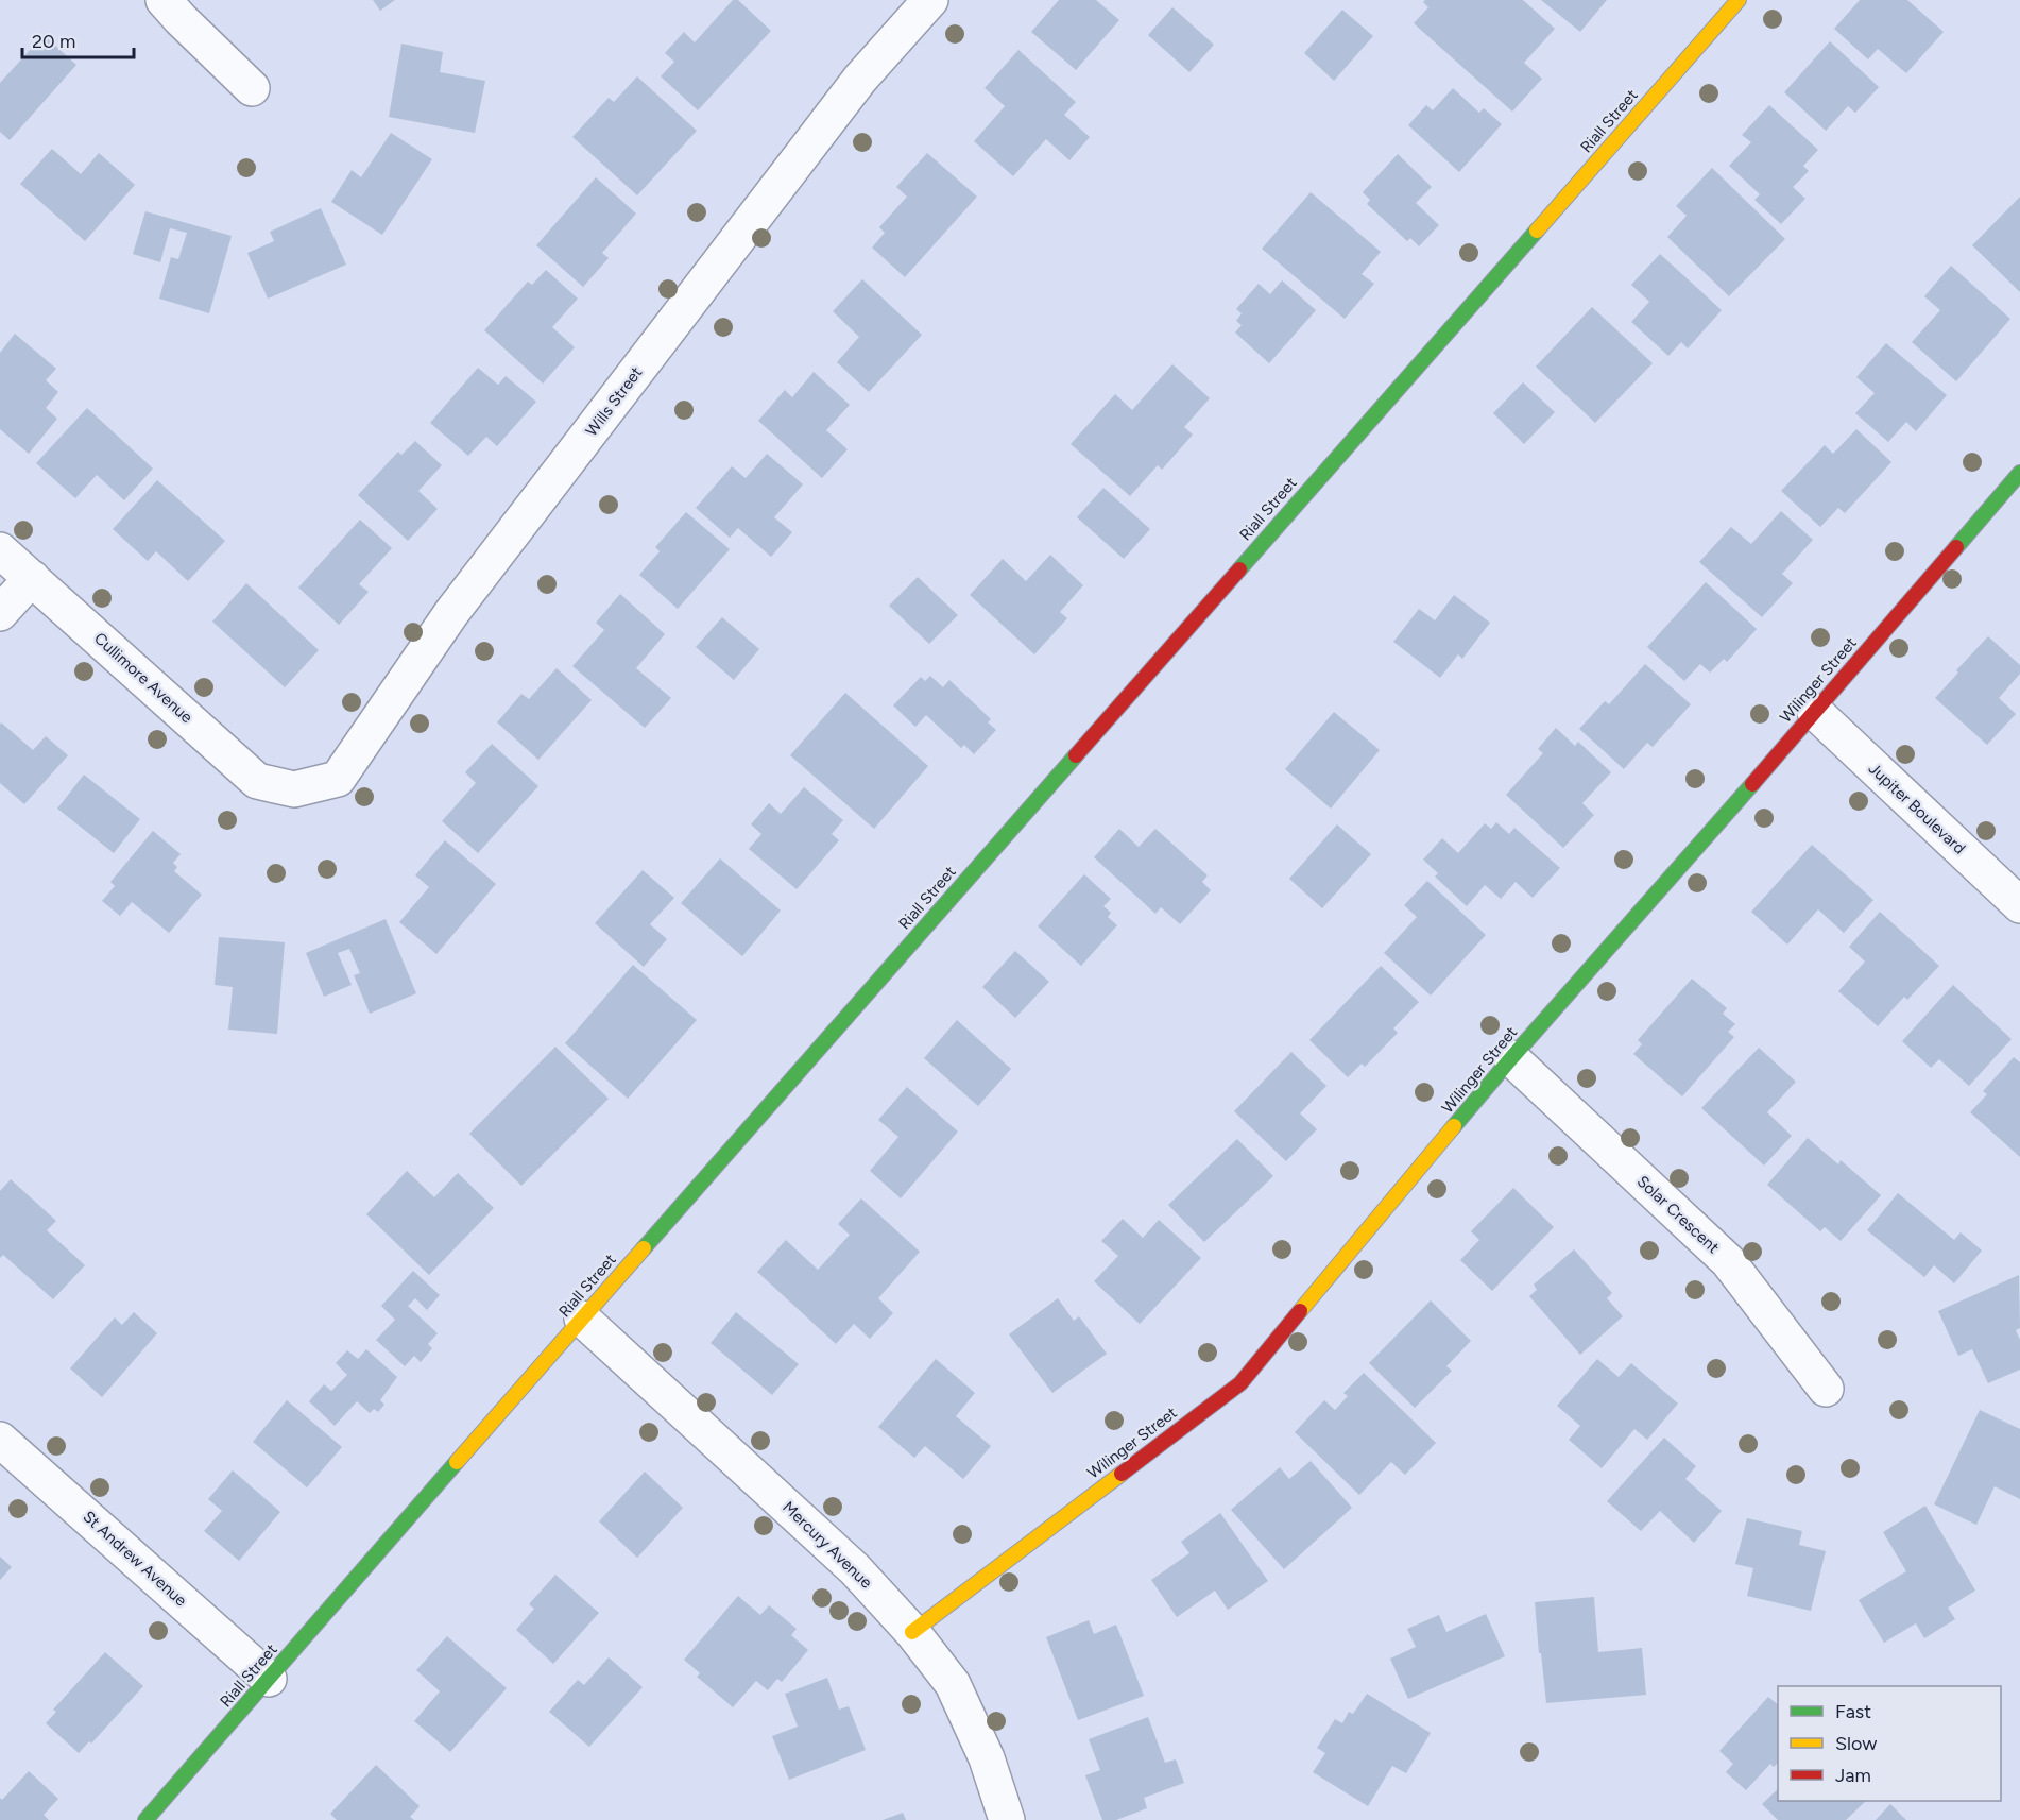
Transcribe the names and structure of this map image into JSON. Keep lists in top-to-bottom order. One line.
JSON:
{"streets":{"street":["Riall Street","Wills Street","Cullimore Avenue","Wilinger Street","Jupiter Boulevard","Solar Crescent","Mercury Avenue","St Andrew Avenue"]},"crossings":[["Riall Street","Mercury Avenue"],["Riall Street","St Andrew Avenue"],["Wills Street","Cullimore Avenue"],["Wilinger Street","Jupiter Boulevard"],["Wilinger Street","Solar Crescent"],["Wilinger Street","Mercury Avenue"]],"legend":["Fast","Slow","Jam"],"scale_bar":"20 m"}
